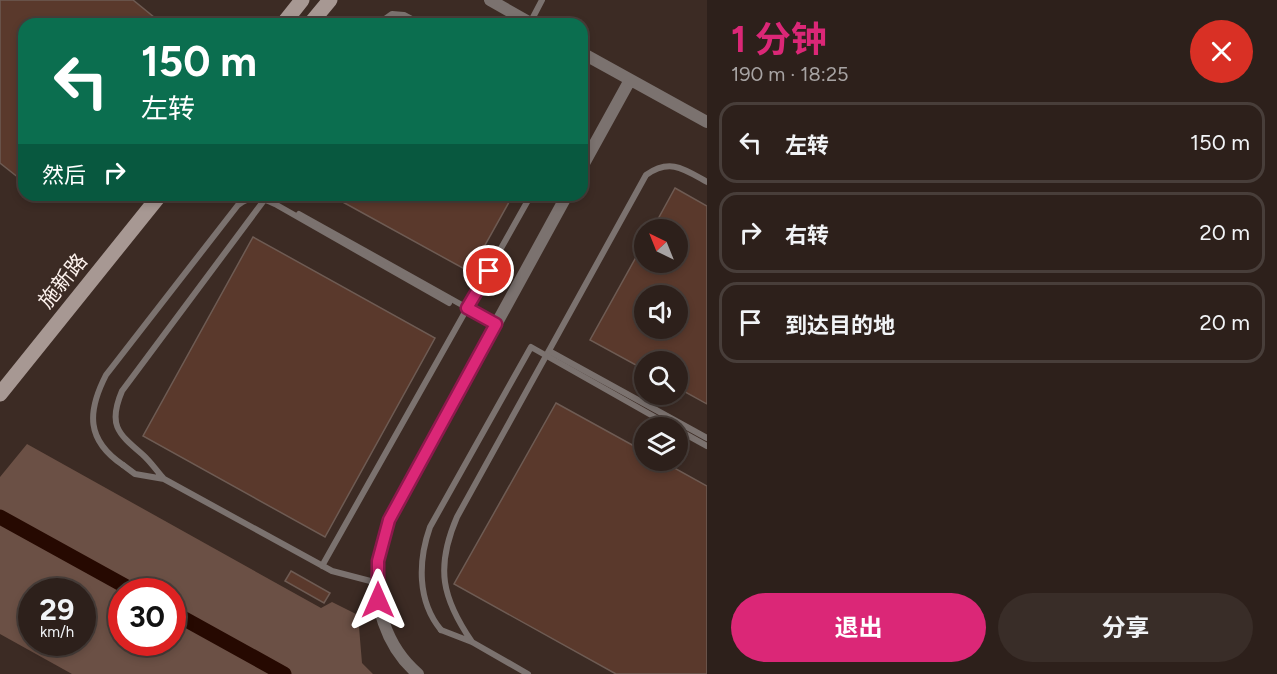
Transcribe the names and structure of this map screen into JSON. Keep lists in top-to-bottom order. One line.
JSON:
{"streets":{"street":["施新路"]},"north":"top left","page":{"heading":["1 分钟","190 m · 18:25"],"turn":["150 m","左转"],"list":[{"name":"左转","value":"150 m"},{"name":"右转","value":"20 m"},{"name":"到达目的地","value":"20 m"}],"then":"然后","speed":"29 km/h","limit":"30","buttons":["退出","分享"]}}
